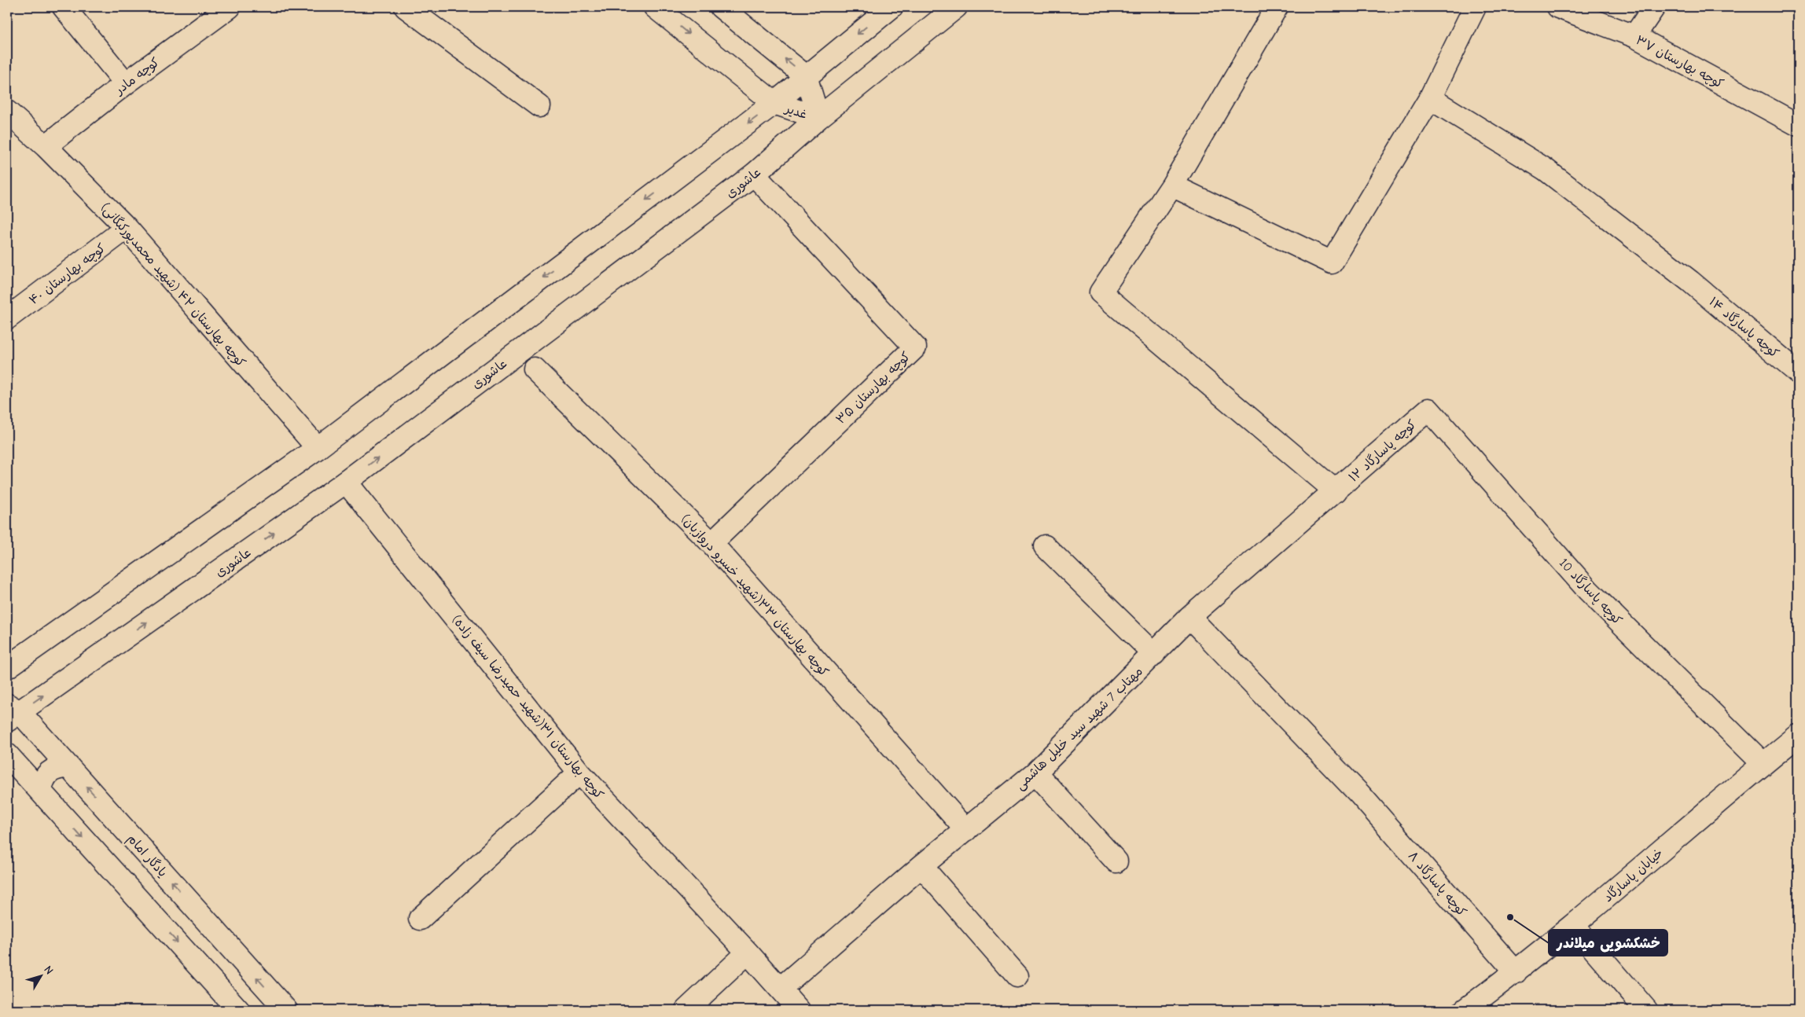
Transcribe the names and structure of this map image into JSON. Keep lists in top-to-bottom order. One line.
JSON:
{"streets":{"street":["کوچه بهارستان ۳۷","کوچه مادر","غدیر","عاشوری","کوچه بهارستان ۴۰","کوچه بهارستان ۴۲ (شهید محمدپورکبگانی)","کوچه پاسارگاد ۱۴","کوچه بهارستان ۳۵","کوچه پاسارگاد ۱۲","کوچه پاسارگاد 10","کوچه بهارستان ۳۳(شهید خسرو دروازبان)","کوچه بهارستان ۳۱(شهید حمیدرضا سیف زاده)","مهتاب 7 شهید سید خلیل هاشمی","یادگار امام","خیابان پاسارگاد","کوچه پاسارگاد ۸"]},"crossings":[["کوچه مادر","کوچه بهارستان ۴۲ (شهید محمدپورکبگانی)"],["غدیر","عاشوری"],["عاشوری","کوچه بهارستان ۳۵"],["عاشوری","کوچه بهارستان ۳۱(شهید حمیدرضا سیف زاده)"],["عاشوری","یادگار امام"],["کوچه بهارستان ۴۰","کوچه بهارستان ۴۲ (شهید محمدپورکبگانی)"],["کوچه بهارستان ۳۵","کوچه بهارستان ۳۳(شهید خسرو دروازبان)"],["کوچه پاسارگاد ۱۲","کوچه پاسارگاد 10"],["کوچه پاسارگاد ۱۲","مهتاب 7 شهید سید خلیل هاشمی"],["کوچه پاسارگاد 10","خیابان پاسارگاد"],["کوچه بهارستان ۳۳(شهید خسرو دروازبان)","مهتاب 7 شهید سید خلیل هاشمی"],["کوچه بهارستان ۳۱(شهید حمیدرضا سیف زاده)","مهتاب 7 شهید سید خلیل هاشمی"],["مهتاب 7 شهید سید خلیل هاشمی","کوچه پاسارگاد ۸"],["خیابان پاسارگاد","کوچه پاسارگاد ۸"]],"places":["خشکشویی میلاندر"],"north":"top right"}
